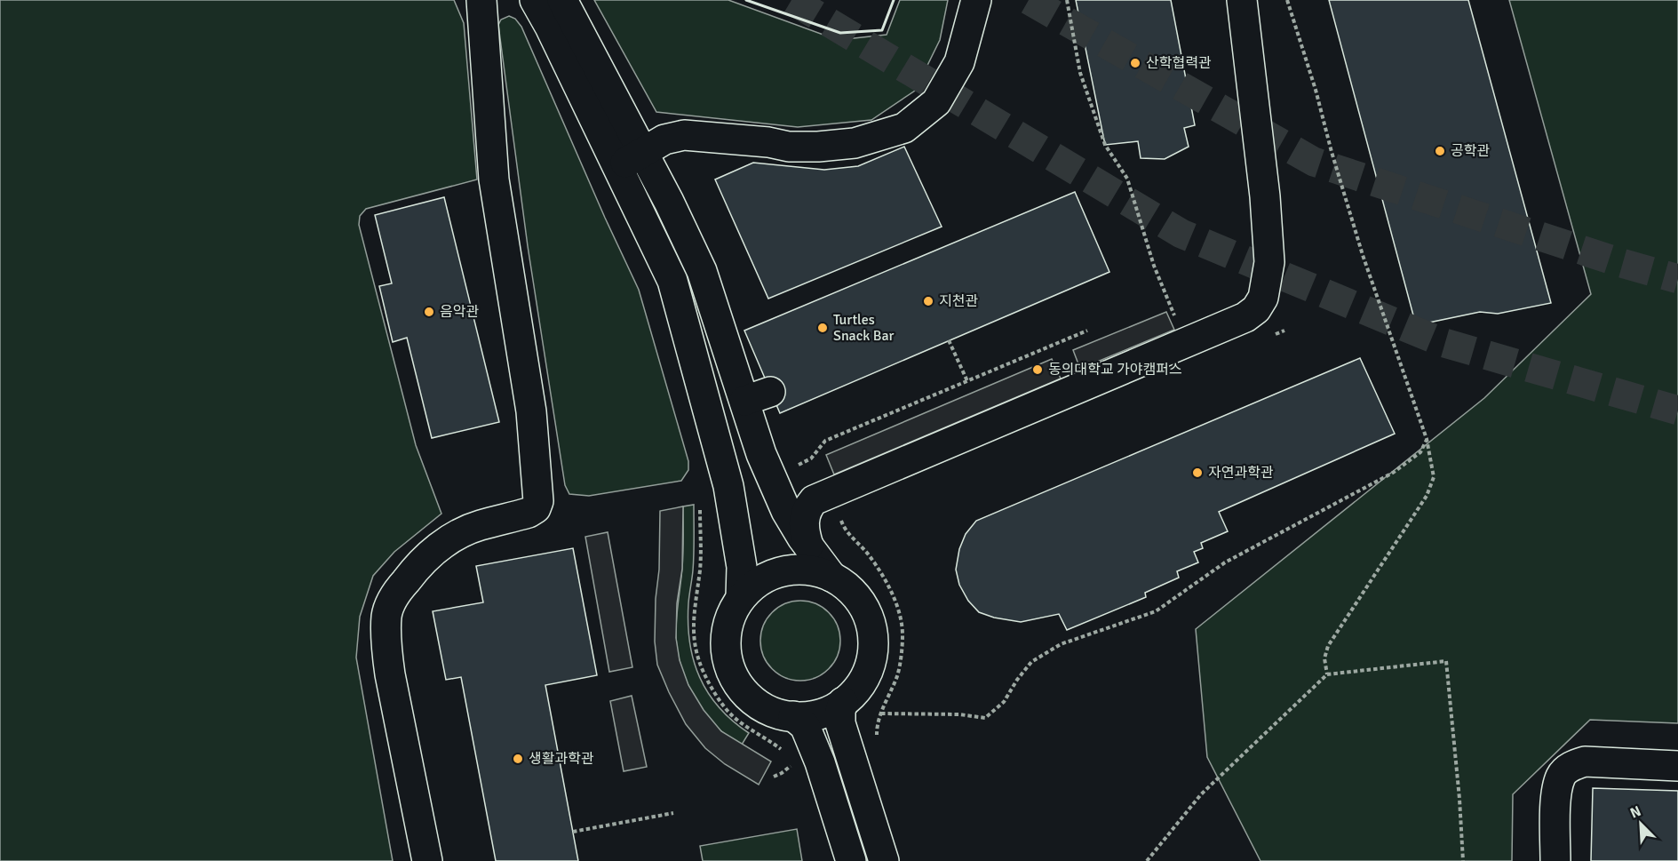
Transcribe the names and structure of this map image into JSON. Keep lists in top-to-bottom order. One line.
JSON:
{"places":["산학협력관","공학관","지천관","음악관","Turtles Snack Bar","동의대학교 가야캠퍼스","자연과학관","생활과학관"],"north":"top left"}
